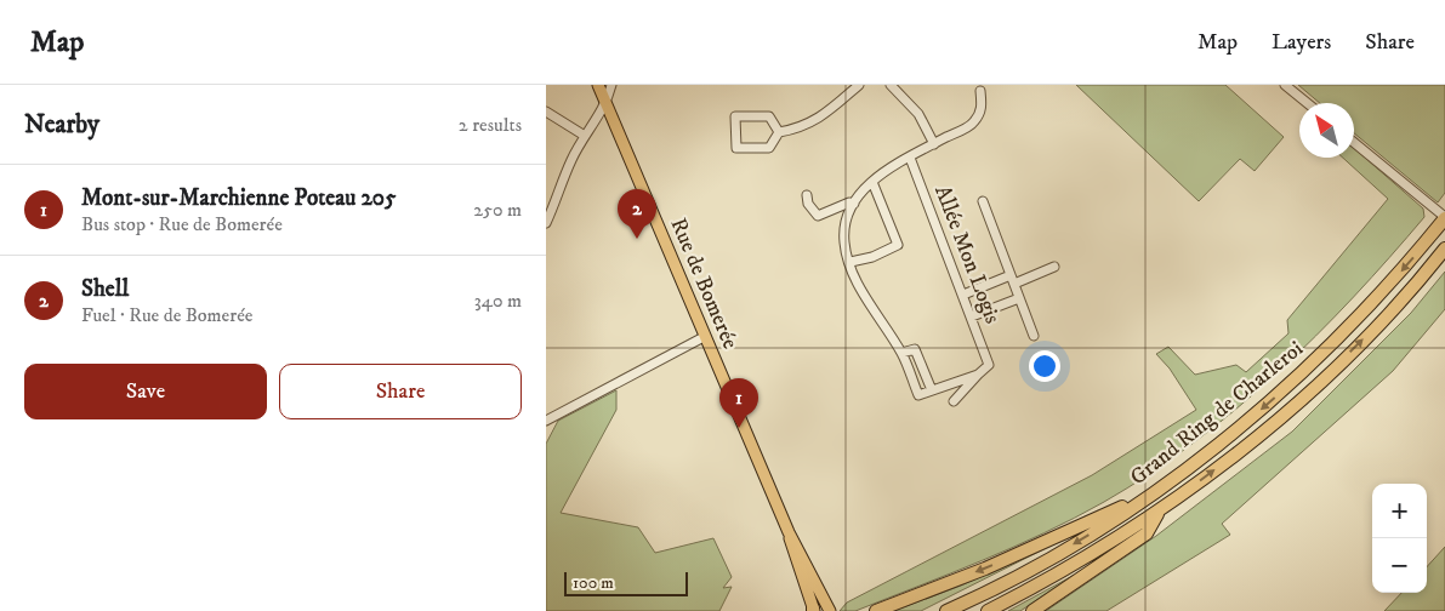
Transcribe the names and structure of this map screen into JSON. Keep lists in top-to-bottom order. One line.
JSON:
{"streets":{"highway":["Grand Ring de Charleroi"],"main road":["Rue de Bomerée"],"street":["Allée Mon Logis"]},"scale_bar":"100 m","north":"top left","page":{"header":"Map","nav":["Map","Layers","Share"],"heading":["Nearby","2 results"],"list":[{"mark":"1","name":"Mont-sur-Marchienne Poteau 205","note":"Bus stop · Rue de Bomerée","value":"250 m"},{"mark":"2","name":"Shell","note":"Fuel · Rue de Bomerée","value":"340 m"}],"pins":["2","1"],"buttons":["Save","Share"],"map_buttons":["+","−"],"scale":"100 m"}}
